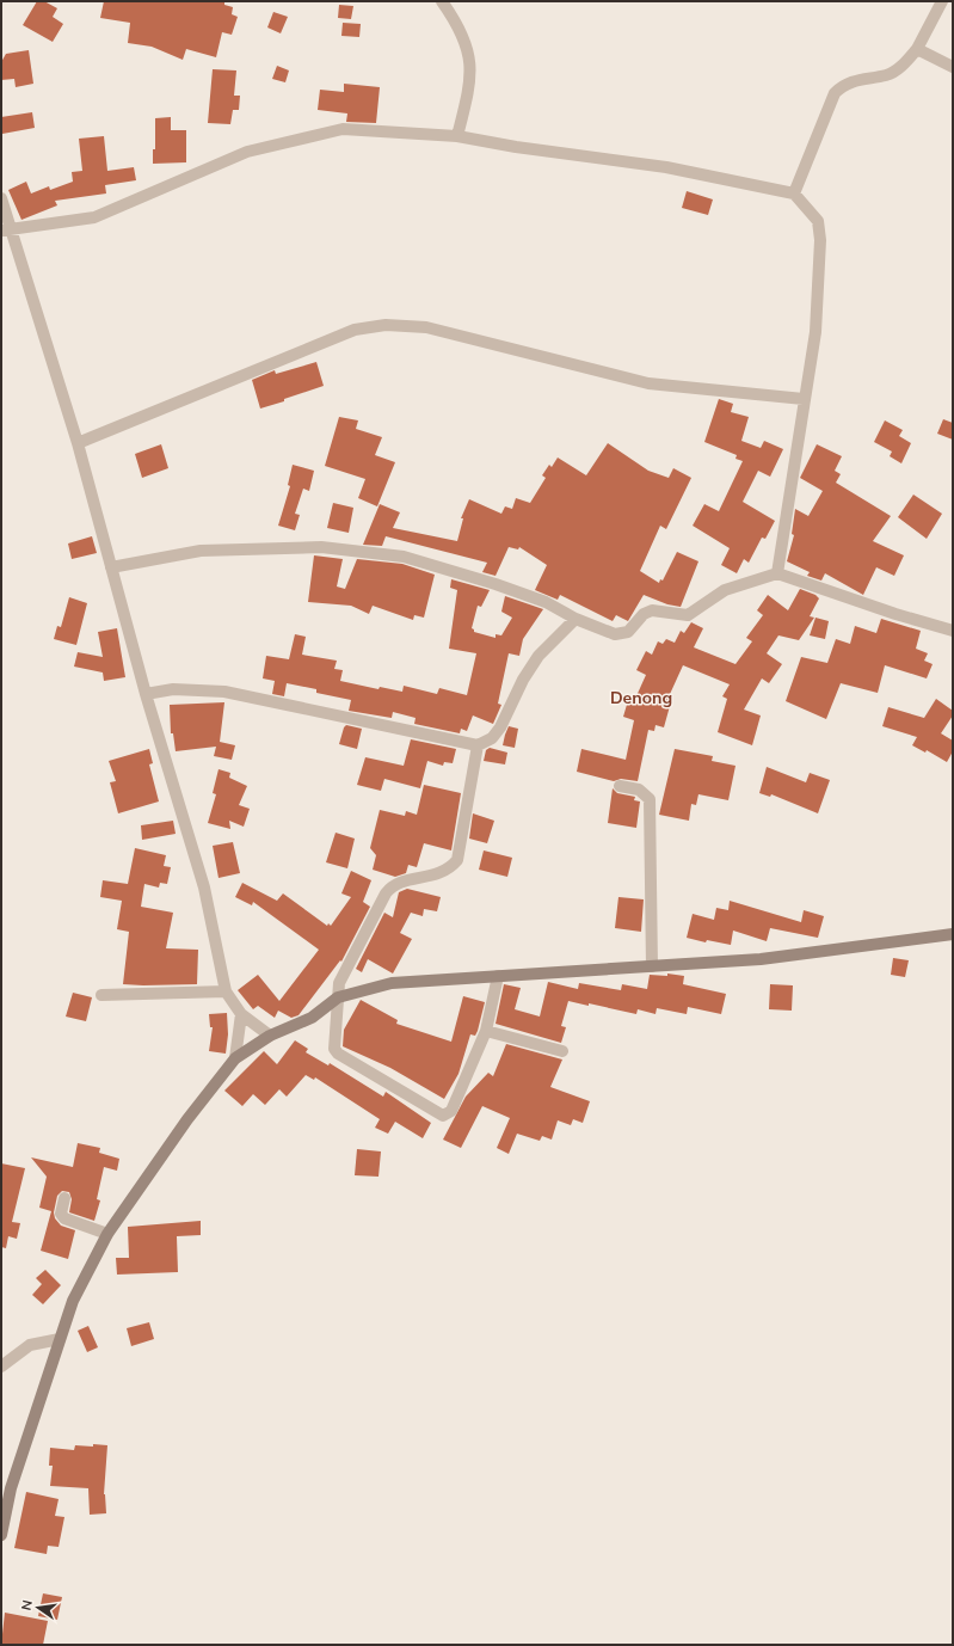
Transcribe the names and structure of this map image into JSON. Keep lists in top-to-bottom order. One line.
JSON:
{"districts":["Denong"],"north":"left"}
